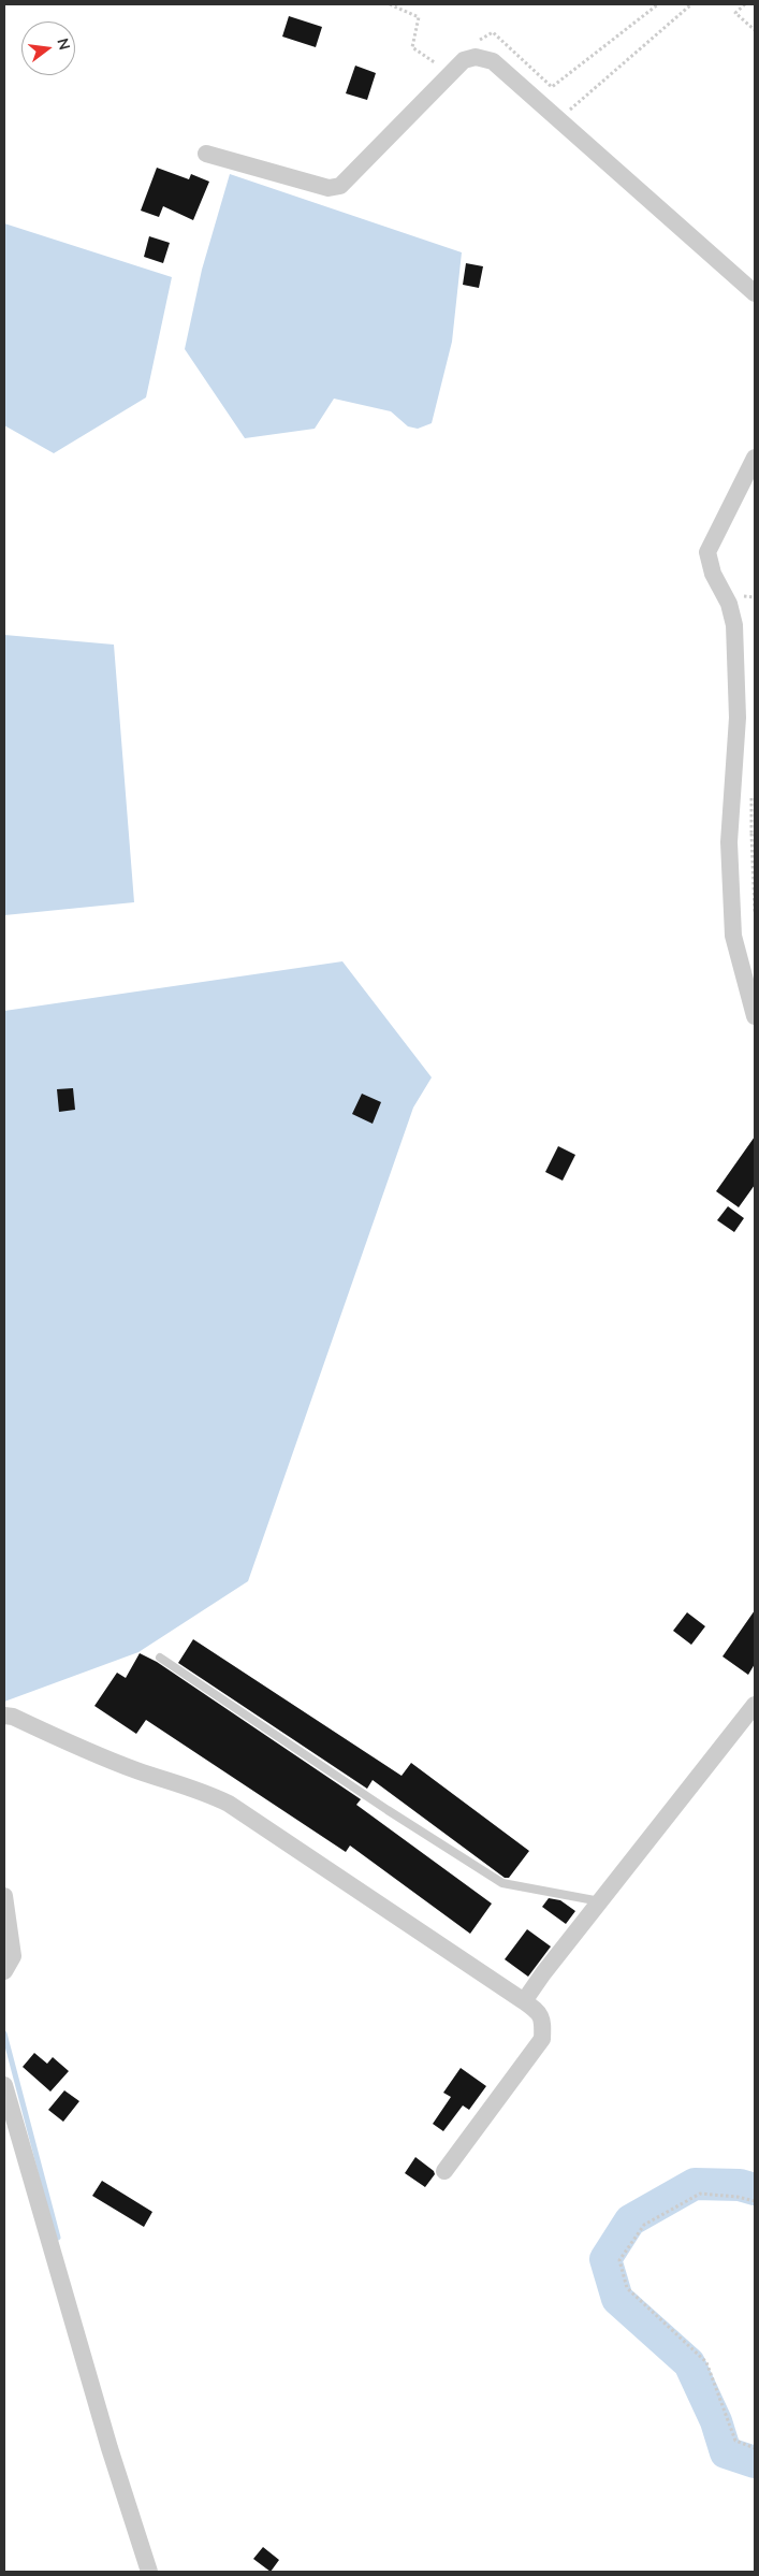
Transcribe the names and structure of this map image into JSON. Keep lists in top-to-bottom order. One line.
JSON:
{"north":"right"}
